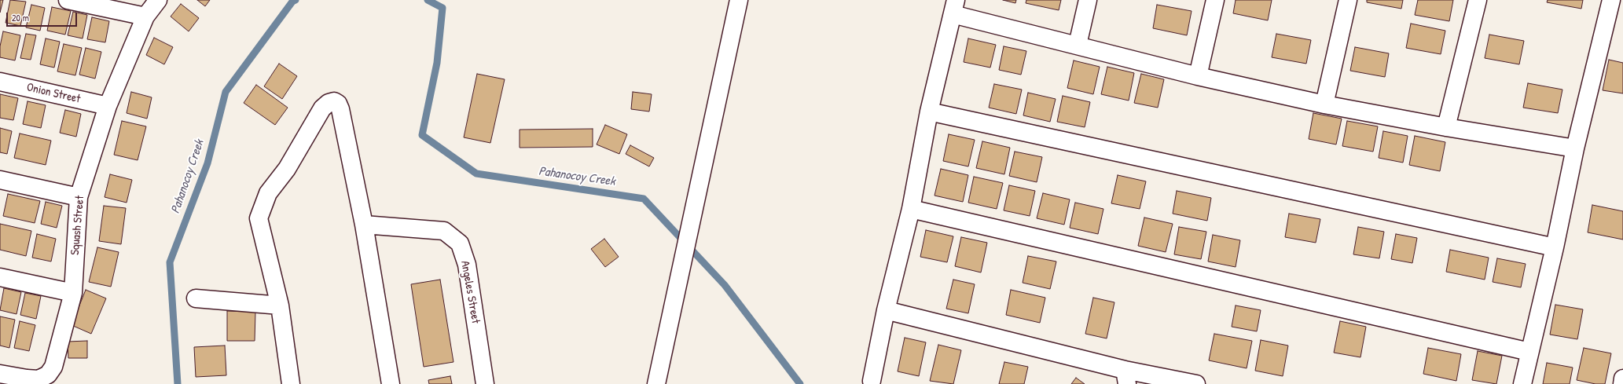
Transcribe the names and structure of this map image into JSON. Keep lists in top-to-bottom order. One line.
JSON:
{"streets":{"street":["Onion Street","Squash Street","Angeles Street"]},"crossings":[["Onion Street","Squash Street"]],"water":["Pahanocoy Creek"],"scale_bar":"20 m"}
